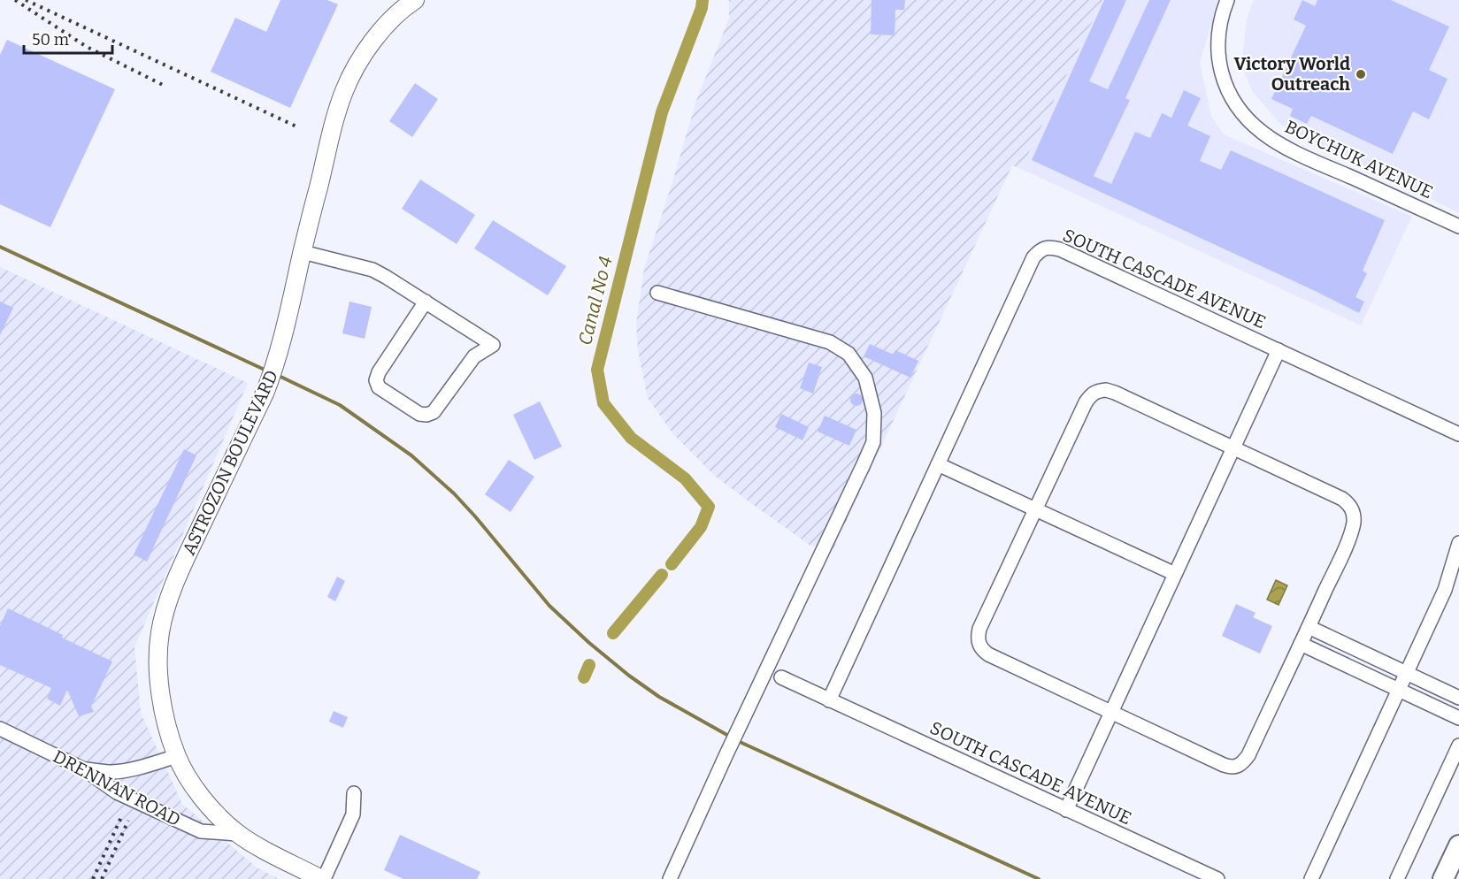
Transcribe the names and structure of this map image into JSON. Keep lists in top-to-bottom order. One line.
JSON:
{"streets":{"main road":["ASTROZON BOULEVARD","DRENNAN ROAD"],"street":["BOYCHUK AVENUE","SOUTH CASCADE AVENUE"]},"crossings":[["ASTROZON BOULEVARD","DRENNAN ROAD"]],"water":["Canal No 4"],"places":["Victory World Outreach"],"scale_bar":"50 m"}
